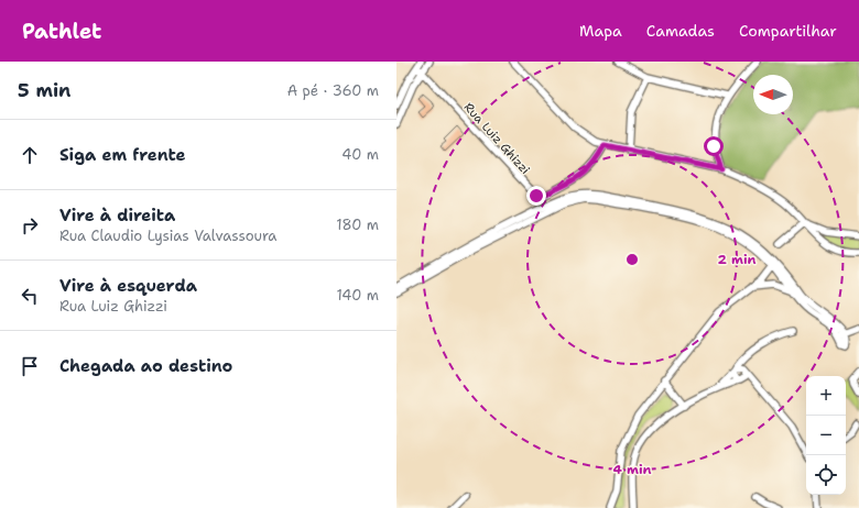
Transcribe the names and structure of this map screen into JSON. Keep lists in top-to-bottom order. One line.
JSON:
{"streets":{"street":["Rua Luiz Ghizzi"]},"north":"left","page":{"header":"Pathlet","nav":["Mapa","Camadas","Compartilhar"],"heading":["5 min","A pé · 360 m"],"list":[["Siga em frente","40 m"],["Vire à direita","Rua Claudio Lysias Valvassoura","180 m"],["Vire à esquerda","Rua Luiz Ghizzi","140 m"],"Chegada ao destino"],"map_buttons":["+","−"]},"rings":["2 min","4 min"]}
